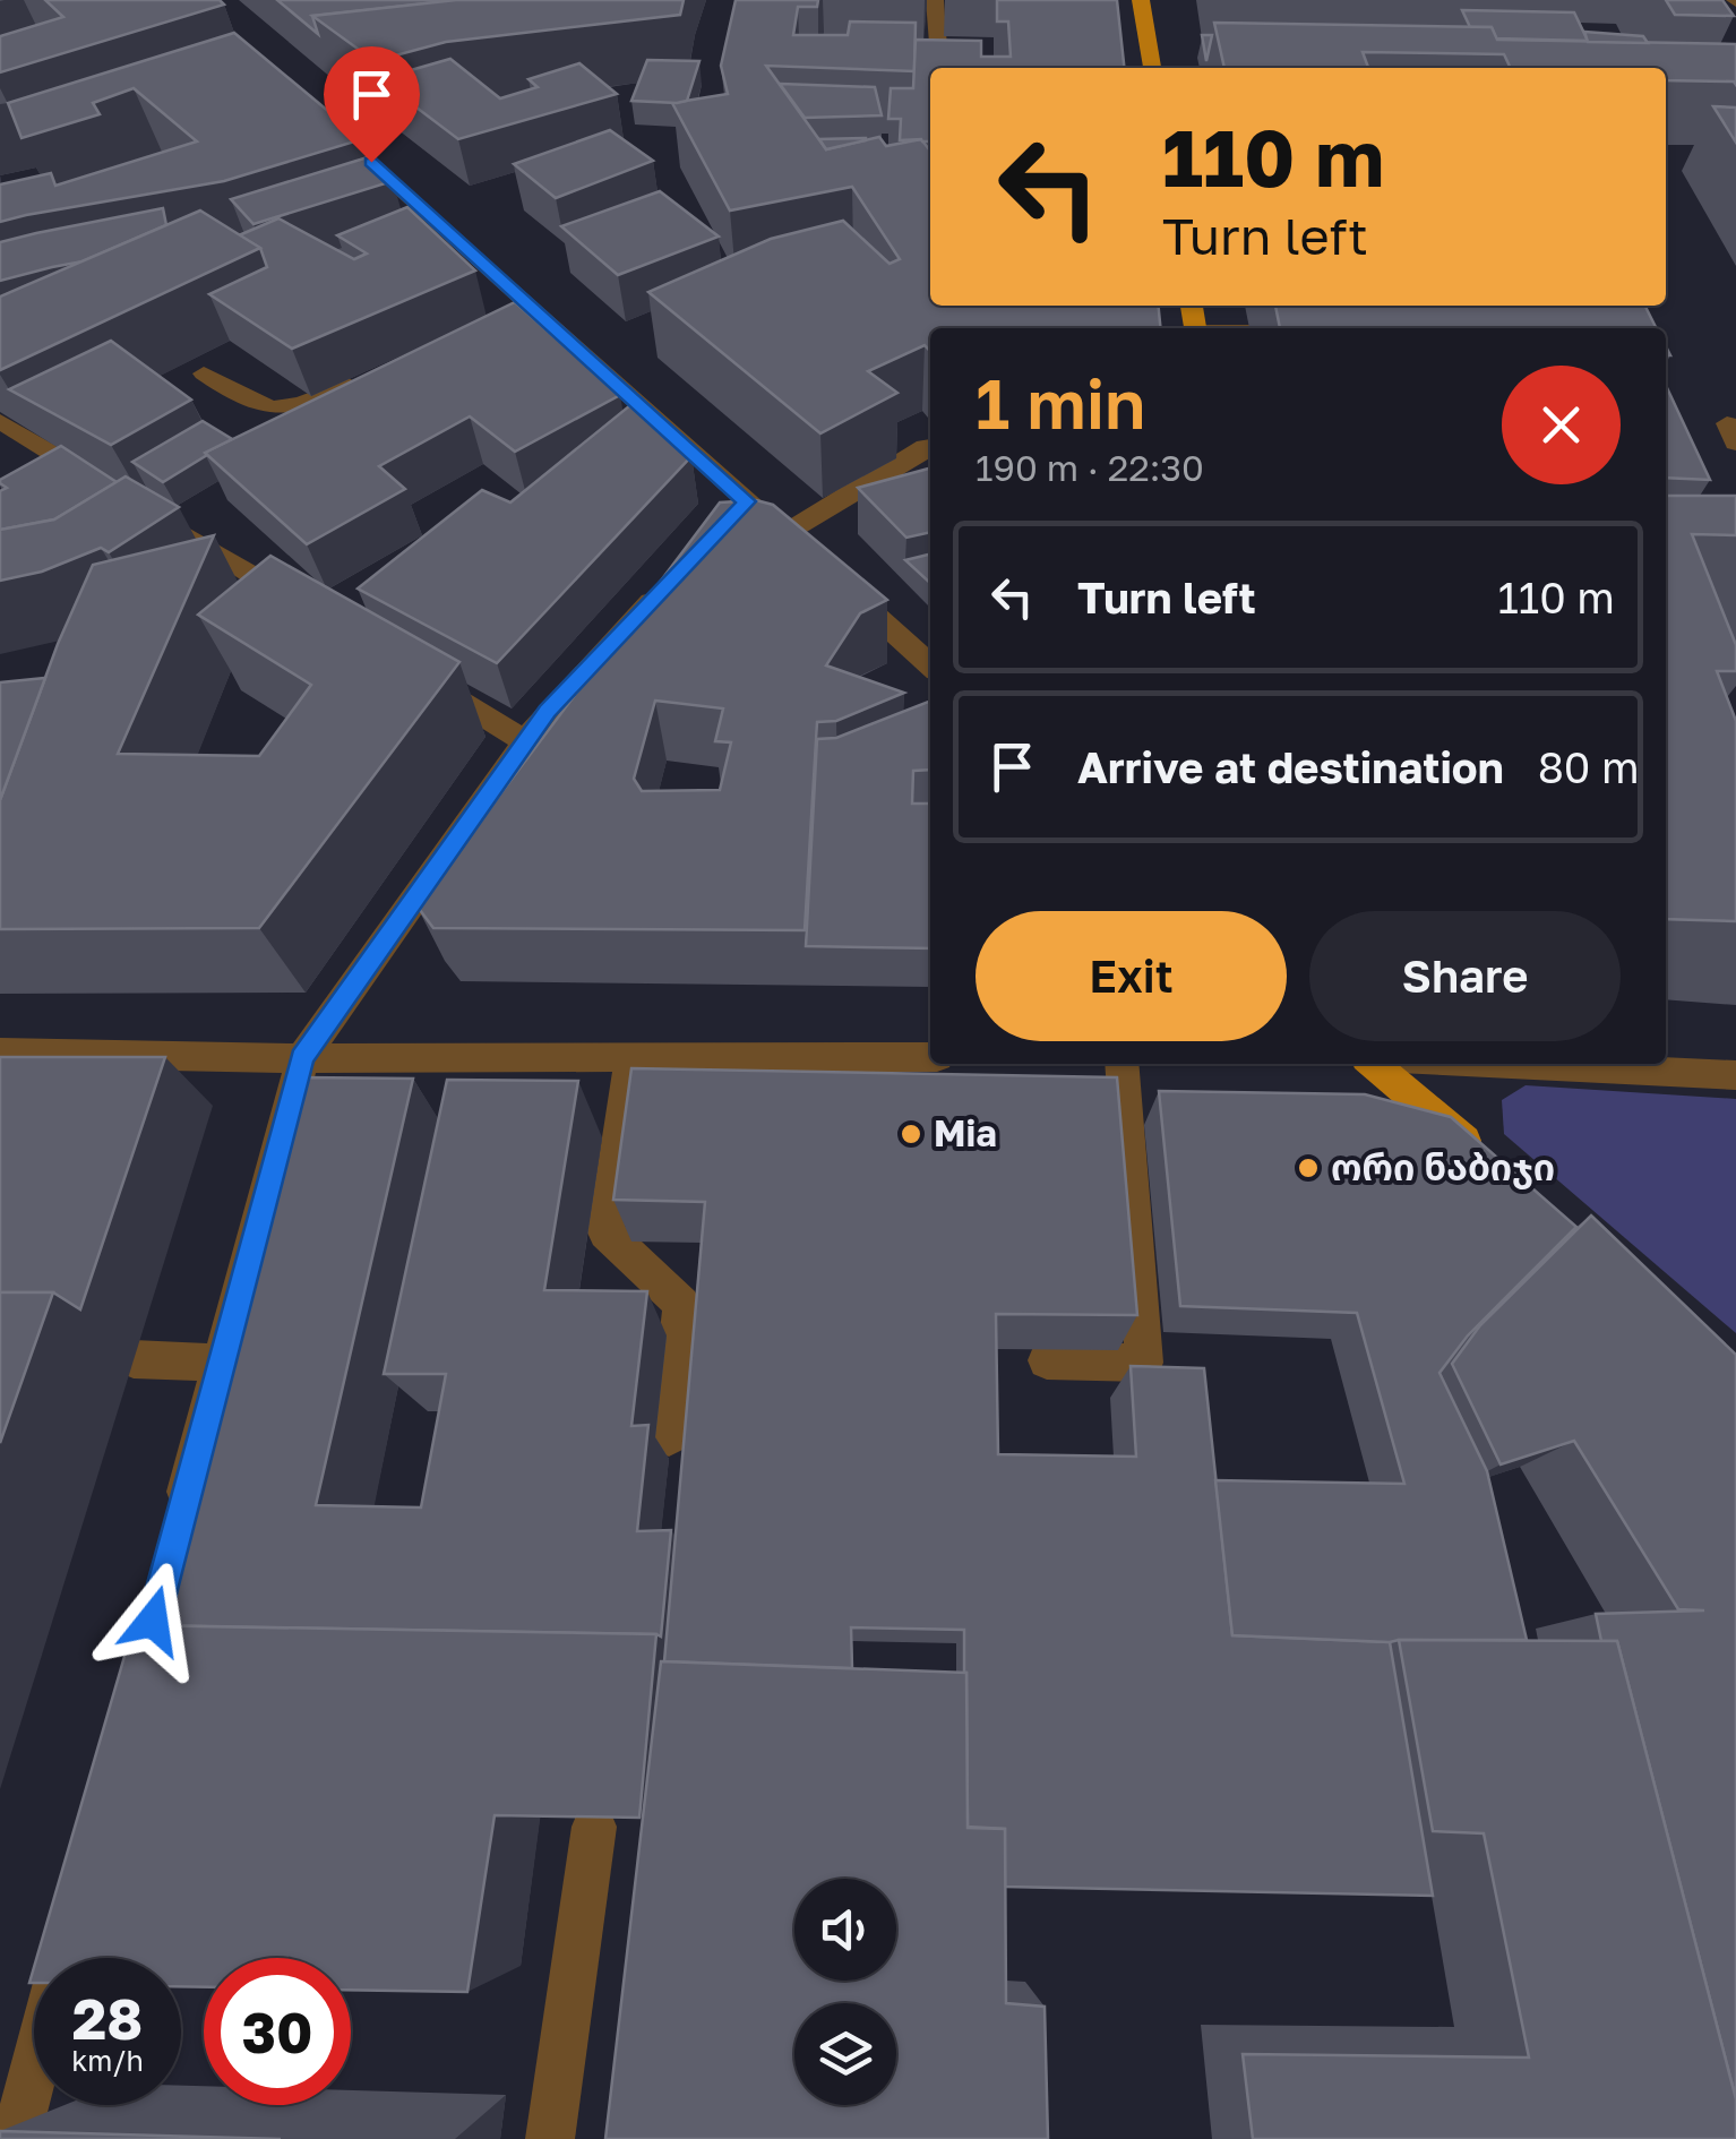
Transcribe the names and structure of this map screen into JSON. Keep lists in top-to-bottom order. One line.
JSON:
{"places":["Mia","ორი ნაბიჯი"],"page":{"turn":["110 m","Turn left"],"heading":["1 min","190 m · 22:30"],"list":[{"name":"Turn left","value":"110 m"},{"name":"Arrive at destination","value":"80 m"}],"buttons":["Exit","Share"],"speed":"28 km/h","limit":"30"}}
